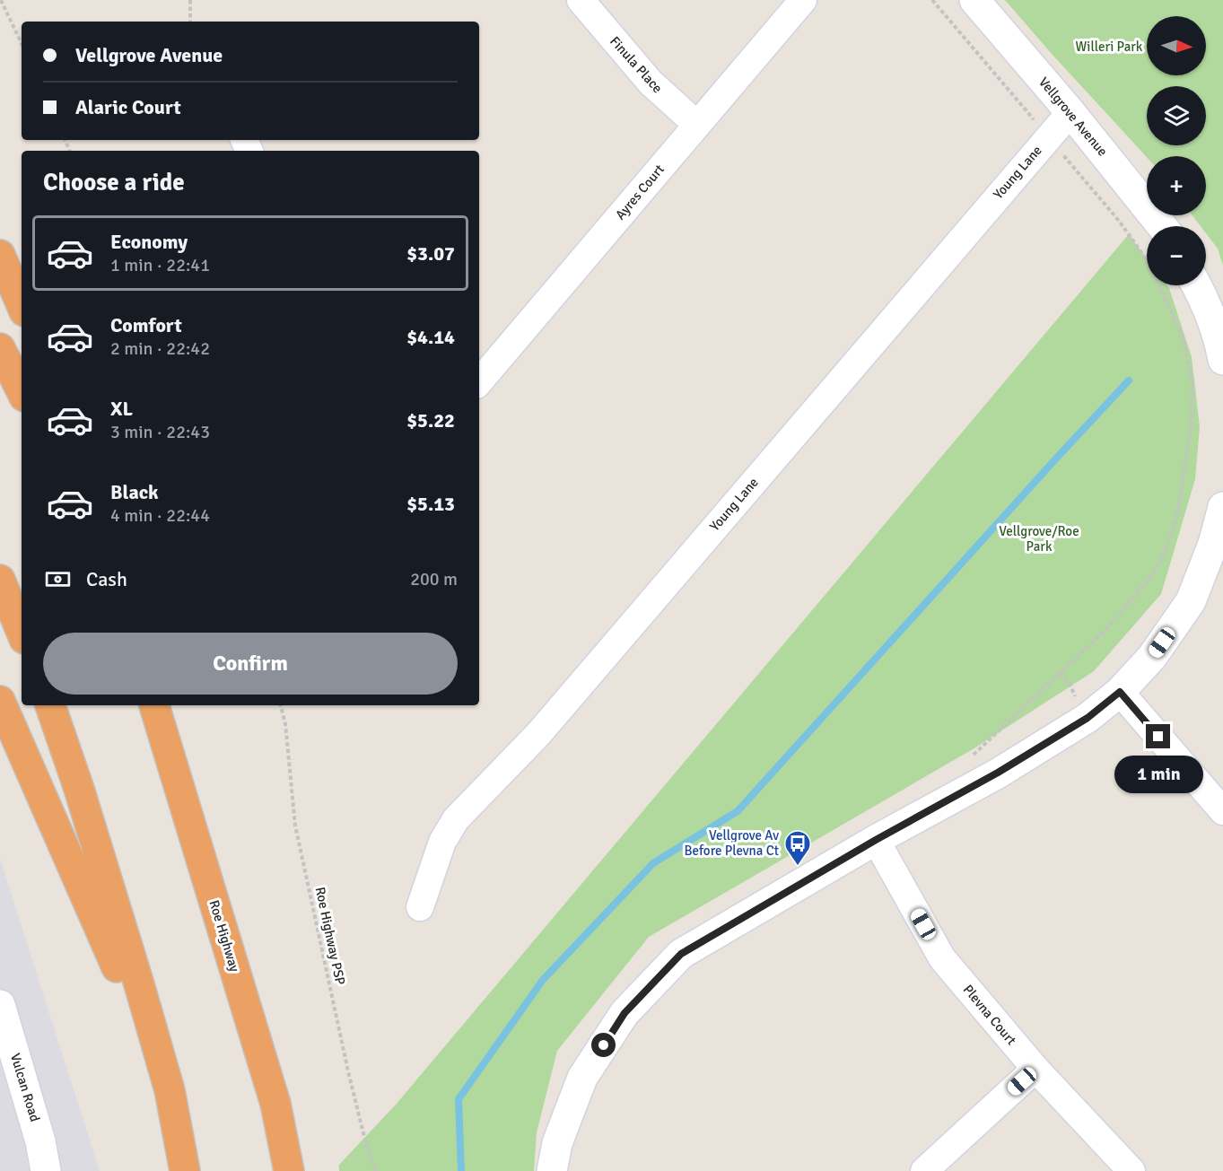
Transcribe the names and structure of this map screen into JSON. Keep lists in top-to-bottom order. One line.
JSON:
{"streets":{"highway":["Roe Highway"],"street":["Finula Place","Vellgrove Avenue","Young Lane","Ayres Court","Plevna Court","Vulcan Road"],"path":["Roe Highway PSP"]},"crossings":[["Finula Place","Ayres Court"],["Vellgrove Avenue","Young Lane"]],"parks":["Willeri Park","Vellgrove/Roe Park"],"places":{"bus stop":["Vellgrove Av Before Plevna Ct"]},"north":"right","page":{"map_buttons":["+","−"],"banner":["Vellgrove Avenue","Alaric Court"],"heading":"Choose a ride","list":[{"name":"Economy","note":"1 min · 22:41","value":"$3.07"},{"name":"Comfort","note":"2 min · 22:42","value":"$4.14"},{"name":"XL","note":"3 min · 22:43","value":"$5.22"},{"name":"Black","note":"4 min · 22:44","value":"$5.13"}],"pay":["Cash","200 m"],"buttons":"Confirm","bubble":"1 min"}}
